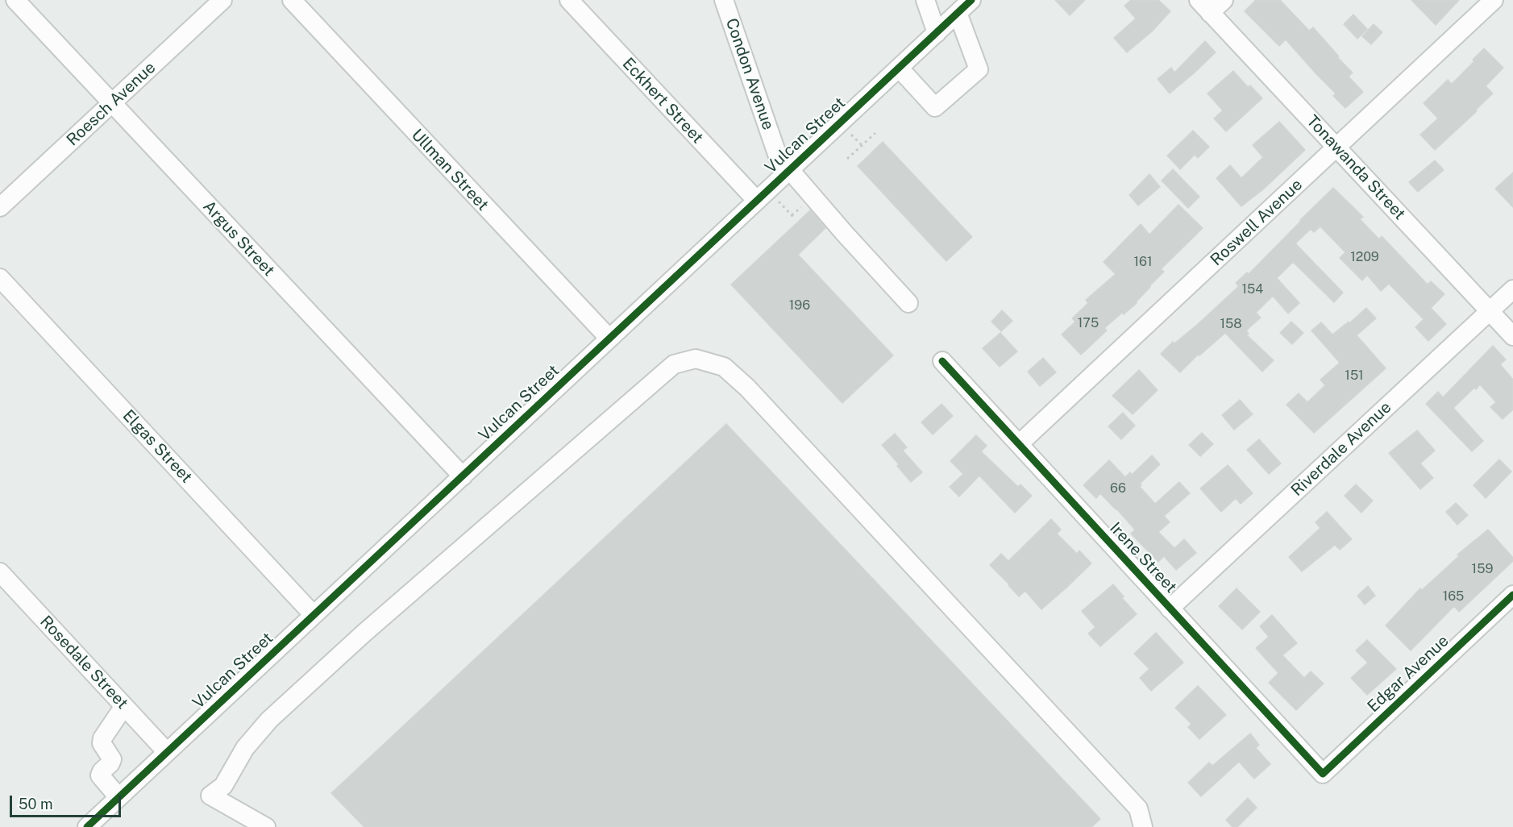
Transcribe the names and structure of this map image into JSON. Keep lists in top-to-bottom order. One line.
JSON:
{"streets":{"street":["Condon Avenue","Eckhert Street","Roesch Avenue","Vulcan Street","Tonawanda Street","Ullman Street","Roswell Avenue","Argus Street","Elgas Street","Riverdale Avenue","Irene Street","Rosedale Street","Edgar Avenue"]},"crossings":[["Condon Avenue","Vulcan Street"],["Eckhert Street","Vulcan Street"],["Roesch Avenue","Argus Street"],["Vulcan Street","Ullman Street"],["Vulcan Street","Argus Street"],["Vulcan Street","Elgas Street"],["Vulcan Street","Rosedale Street"],["Tonawanda Street","Roswell Avenue"],["Tonawanda Street","Riverdale Avenue"],["Roswell Avenue","Irene Street"],["Riverdale Avenue","Irene Street"],["Irene Street","Edgar Avenue"]],"house_numbers":["1209","161","154","196","175","158","151","66","159","165"],"scale_bar":"50 m"}
